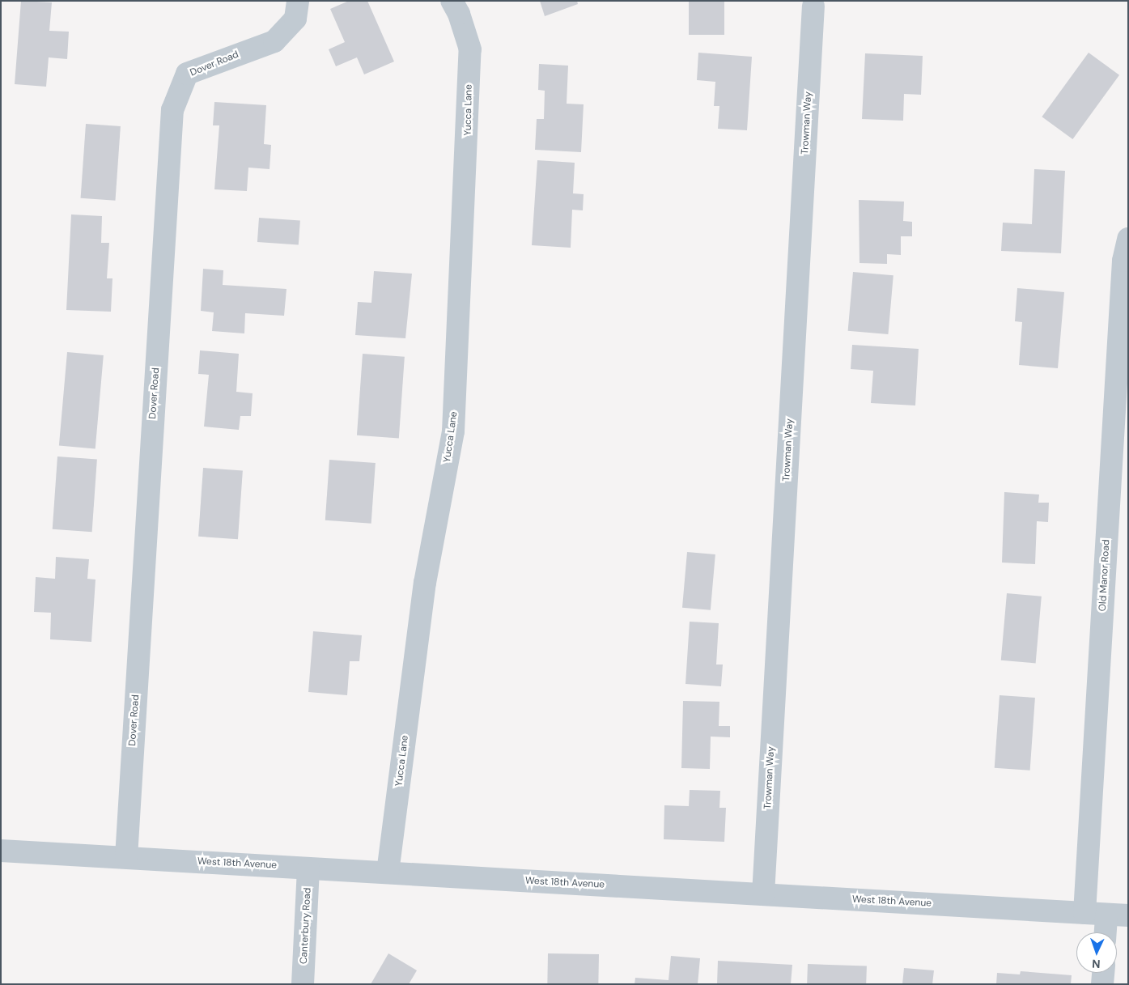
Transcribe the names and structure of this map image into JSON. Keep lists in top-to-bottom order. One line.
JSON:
{"streets":{"street":["Dover Road","Yucca Lane","Trowman Way","Old Manor Road","West 18th Avenue","Canterbury Road"]},"crossings":[["Dover Road","West 18th Avenue"],["Yucca Lane","West 18th Avenue"],["Trowman Way","West 18th Avenue"],["Old Manor Road","West 18th Avenue"],["West 18th Avenue","Canterbury Road"]],"north":"bottom"}
